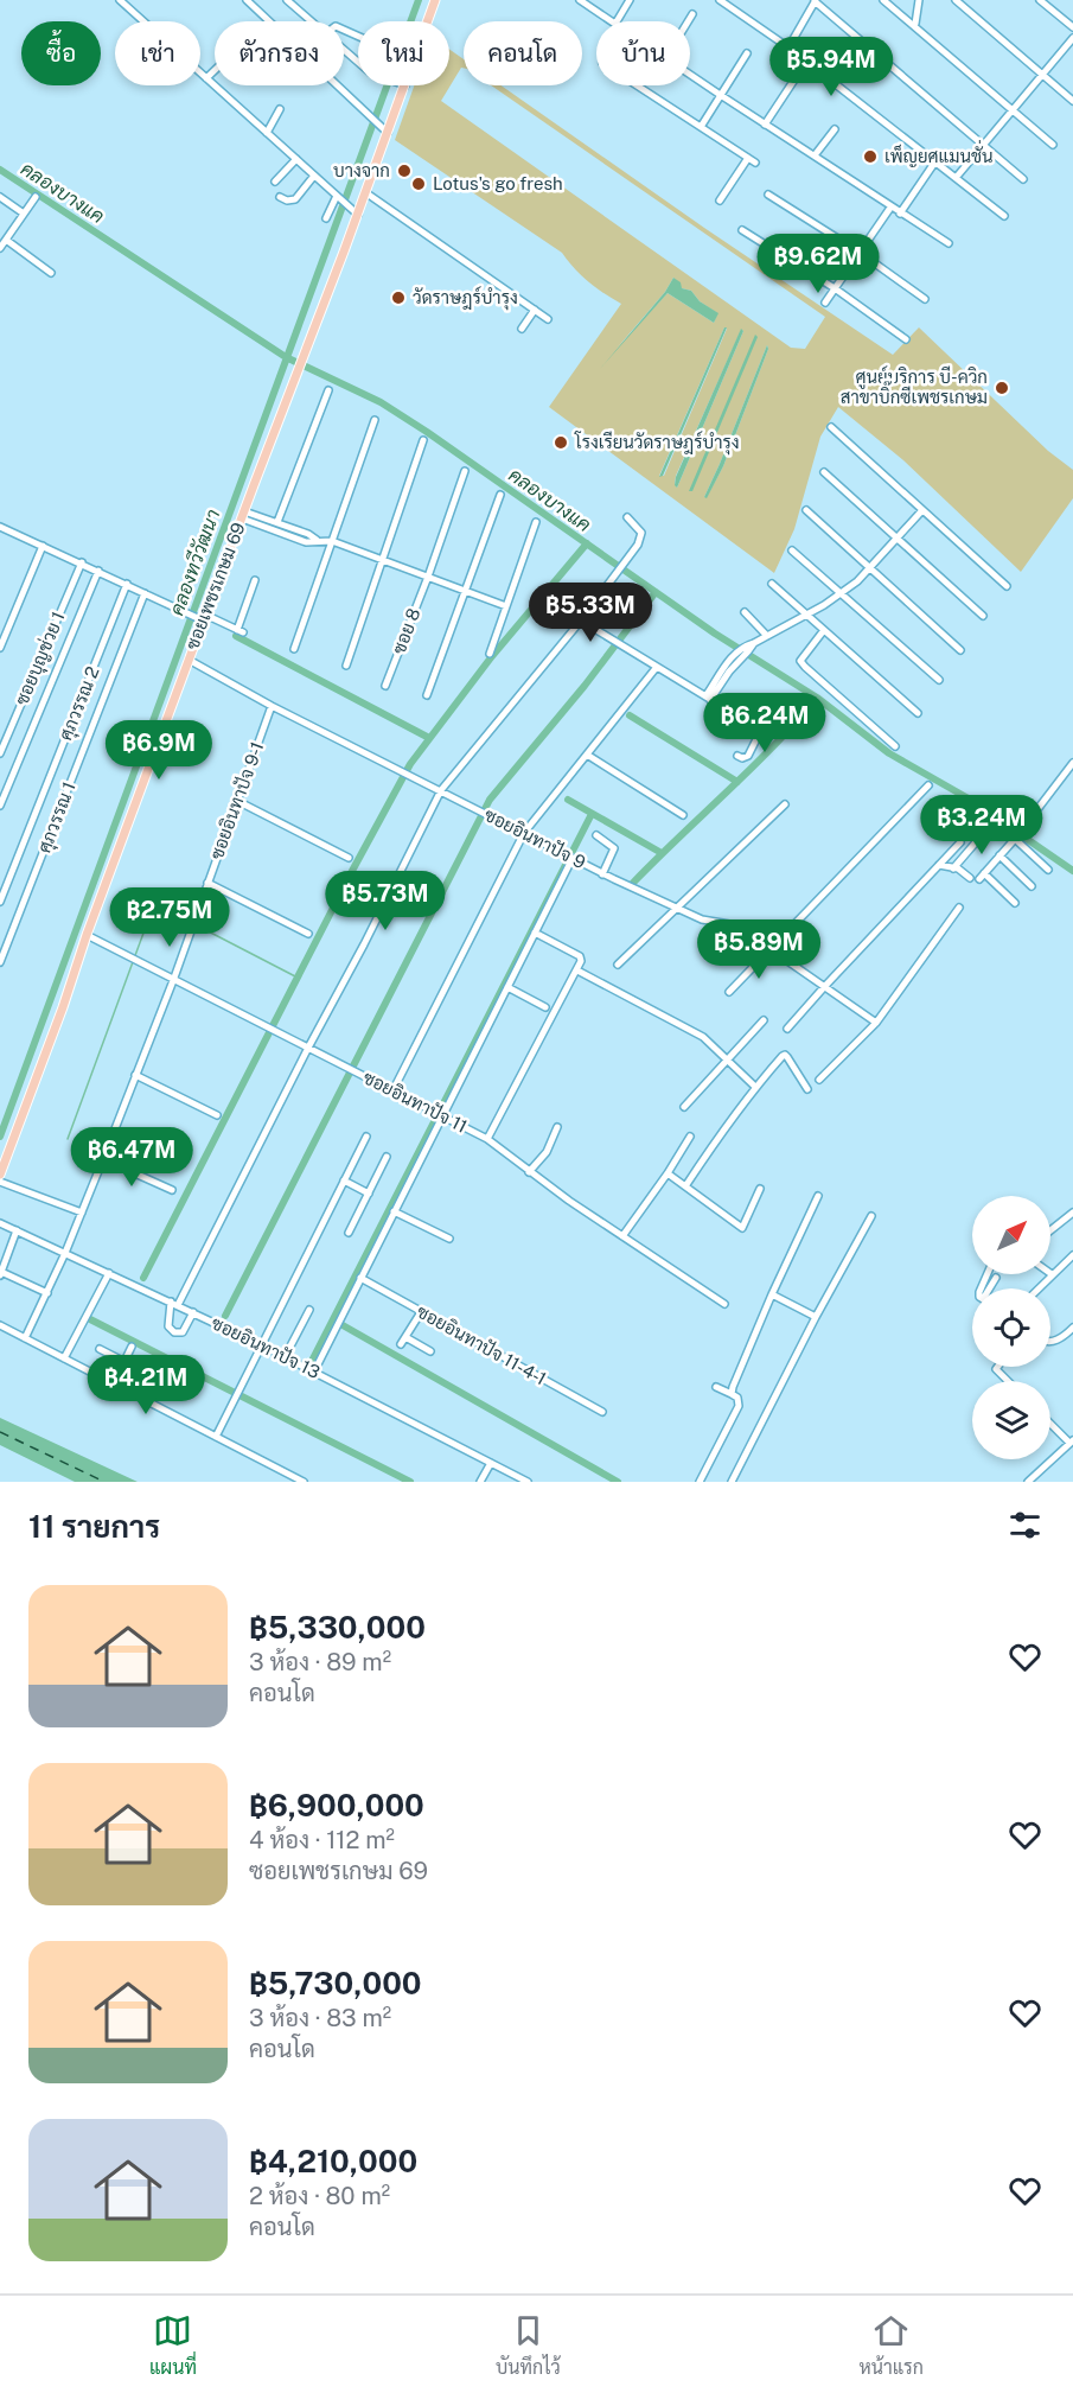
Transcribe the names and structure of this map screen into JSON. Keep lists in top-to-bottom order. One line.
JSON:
{"streets":{"main road":["ซอยเพชรเกษม 69"],"street":["ซอย 8","ซอยบุญช่วย 1","ศุภวรรณ 2","ซอยอินทาปัจ 9-1","ศุภวรรณ 1","ซอยอินทาปัจ 9","ซอยอินทาปัจ 11","ซอยอินทาปัจ 11-4-1","ซอยอินทาปัจ 13"]},"crossings":[["ซอยเพชรเกษม 69","ซอยอินทาปัจ 9"],["ซอยเพชรเกษม 69","ซอยอินทาปัจ 11"],["ซอยอินทาปัจ 9-1","ซอยอินทาปัจ 9"],["ซอยอินทาปัจ 9-1","ซอยอินทาปัจ 11"],["ซอยอินทาปัจ 9-1","ซอยอินทาปัจ 13"]],"water":["คลองบางแค","คลองทวีวัฒนา"],"places":["เพ็ญยศแมนชั่น","บางจาก","Lotus's go fresh","วัดราษฎร์บำรุง","ศูนย์บริการ บี-ควิก สาขาบิ๊กซีเพชรเกษม","โรงเรียนวัดราษฎร์บำรุง"],"north":"top right","page":{"chip":["ซื้อ","เช่า","ตัวกรอง","ใหม่","คอนโด","บ้าน"],"price":["฿5.94M","฿9.62M","฿5.33M","฿6.24M","฿6.9M","฿3.24M","฿5.73M","฿2.75M","฿5.89M","฿6.47M","฿4.21M"],"heading":"11 รายการ","list":[{"name":"฿5,330,000","note":"3 ห้อง · 89 m² · คอนโด"},{"name":"฿6,900,000","note":"4 ห้อง · 112 m² · ซอยเพชรเกษม 69"},{"name":"฿5,730,000","note":"3 ห้อง · 83 m² · คอนโด"},{"name":"฿4,210,000","note":"2 ห้อง · 80 m² · คอนโด"}],"tabs":["แผนที่","บันทึกไว้","หน้าแรก"]}}
